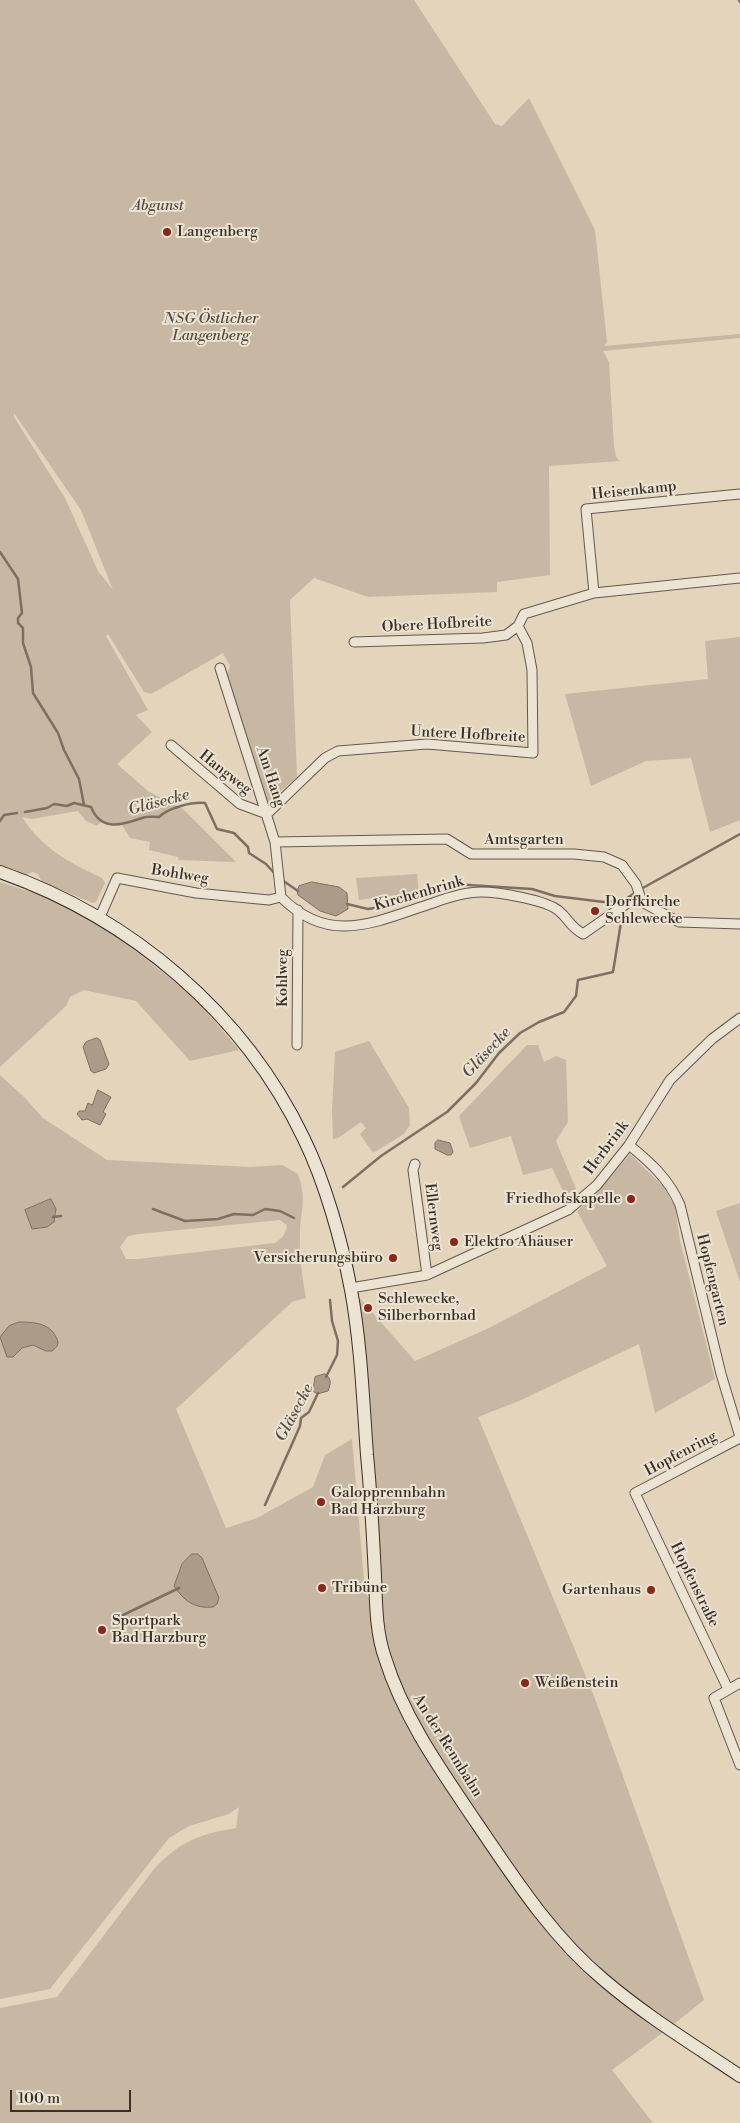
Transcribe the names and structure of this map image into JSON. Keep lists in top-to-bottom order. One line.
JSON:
{"streets":{"main road":["An der Rennbahn"],"street":["Heisenkamp","Obere Hofbreite","Untere Hofbreite","Hangweg","Am Hang","Amtsgarten","Bohlweg","Kirchenbrink","Kohlweg","Herbrink","Ellernweg","Hopfengarten","Hopfenring","Hopfenstraße"]},"crossings":[["Obere Hofbreite","Untere Hofbreite"],["Untere Hofbreite","Hangweg"],["Untere Hofbreite","Am Hang"],["Hangweg","Am Hang"],["Am Hang","Amtsgarten"],["Am Hang","Bohlweg"],["Am Hang","Kirchenbrink"],["Amtsgarten","Kirchenbrink"],["Bohlweg","Kirchenbrink"],["Bohlweg","An der Rennbahn"],["Kirchenbrink","Kohlweg"],["Herbrink","Ellernweg"],["Herbrink","Hopfengarten"],["Herbrink","An der Rennbahn"],["Hopfengarten","Hopfenring"],["Hopfenring","Hopfenstraße"]],"water":["Gläsecke"],"parks":["Abgunst","NSG Östlicher Langenberg"],"places":["Langenberg","Dorfkirche Schlewecke","Friedhofskapelle","Elektro Ahäuser","Versicherungsbüro","Schlewecke, Silberbornbad","Galopprennbahn Bad Harzburg","Tribüne","Gartenhaus","Sportpark Bad Harzburg","Weißenstein"],"scale_bar":"100 m"}
